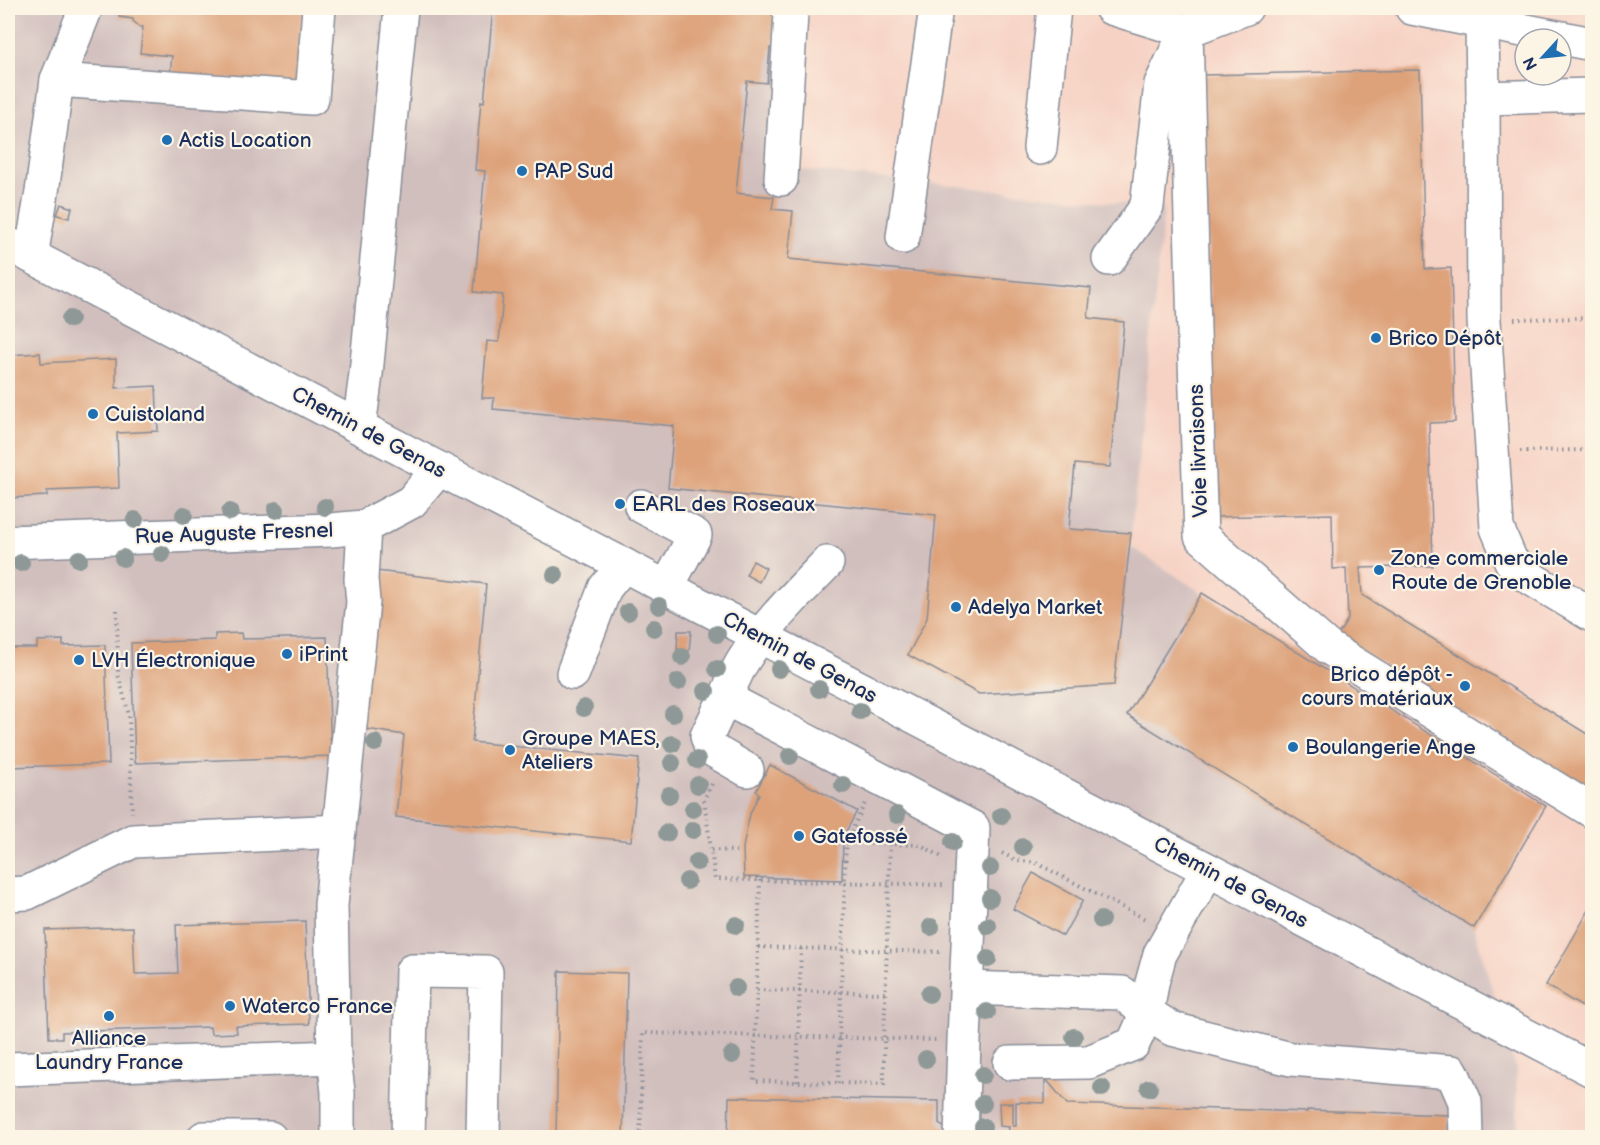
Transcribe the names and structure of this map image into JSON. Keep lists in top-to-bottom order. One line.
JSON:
{"streets":{"street":["Chemin de Genas","Voie livraisons","Rue Auguste Fresnel"]},"crossings":[["Chemin de Genas","Rue Auguste Fresnel"]],"places":["Actis Location","PAP Sud","Brico Dépôt","Cuistoland","EARL des Roseaux","Zone commerciale Route de Grenoble","Adelya Market","iPrint","LVH Électronique","Brico dépôt - cours matériaux","Boulangerie Ange","Groupe MAES, Ateliers","Gatefossé","Waterco France","Alliance Laundry France"],"north":"bottom left"}
